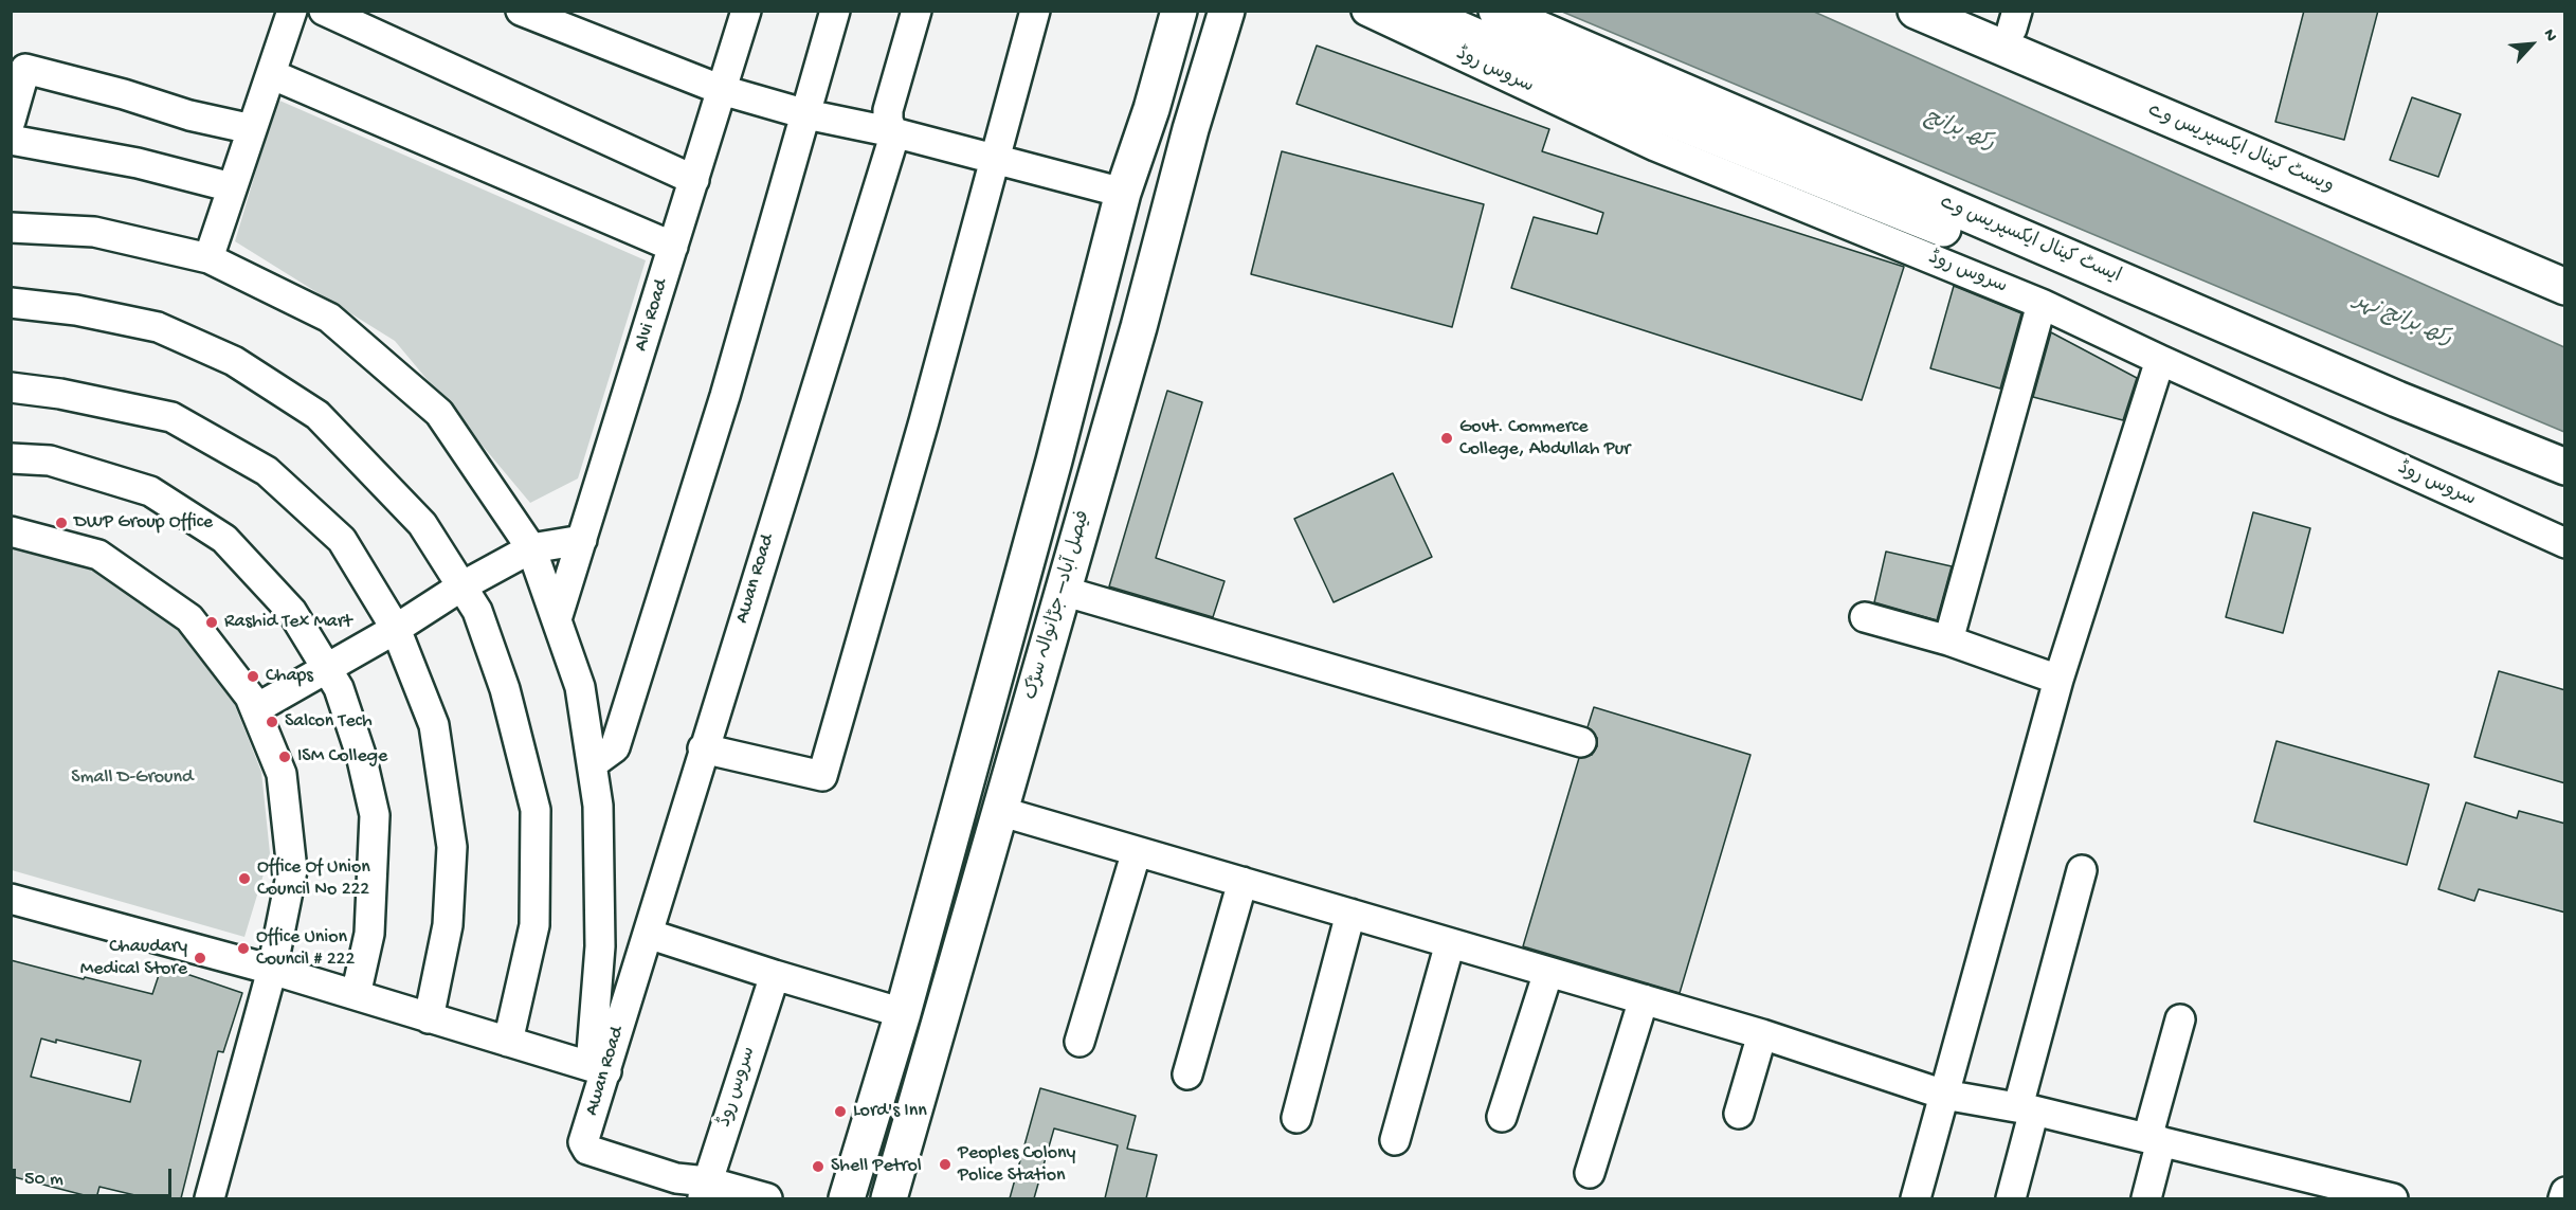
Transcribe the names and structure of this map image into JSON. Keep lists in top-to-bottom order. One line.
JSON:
{"streets":{"main road":["ویسٹ کینال ایکسپریس وے","ایسٹ کینال ایکسپریس وے","فیصل آباد– جڑانوالہ سڑک"],"street":["سروس روڈ","Alvi Road","Awan Road"]},"crossings":[["سروس روڈ","Awan Road"]],"water":["رکھ برانچ","رکھ برانچ نہر"],"parks":["Small D-Ground"],"places":["Govt. Commerce College, Abdullah Pur","DWP Group Office","Rashid Tex Mart","Chaps","Salcon Tech","ISM College","Office Of Union Council No 222","Office Union Council # 222","Chaudary Medical Store","Lord's Inn","Peoples Colony Police Station","Shell Petrol"],"scale_bar":"50 m","north":"top right"}
